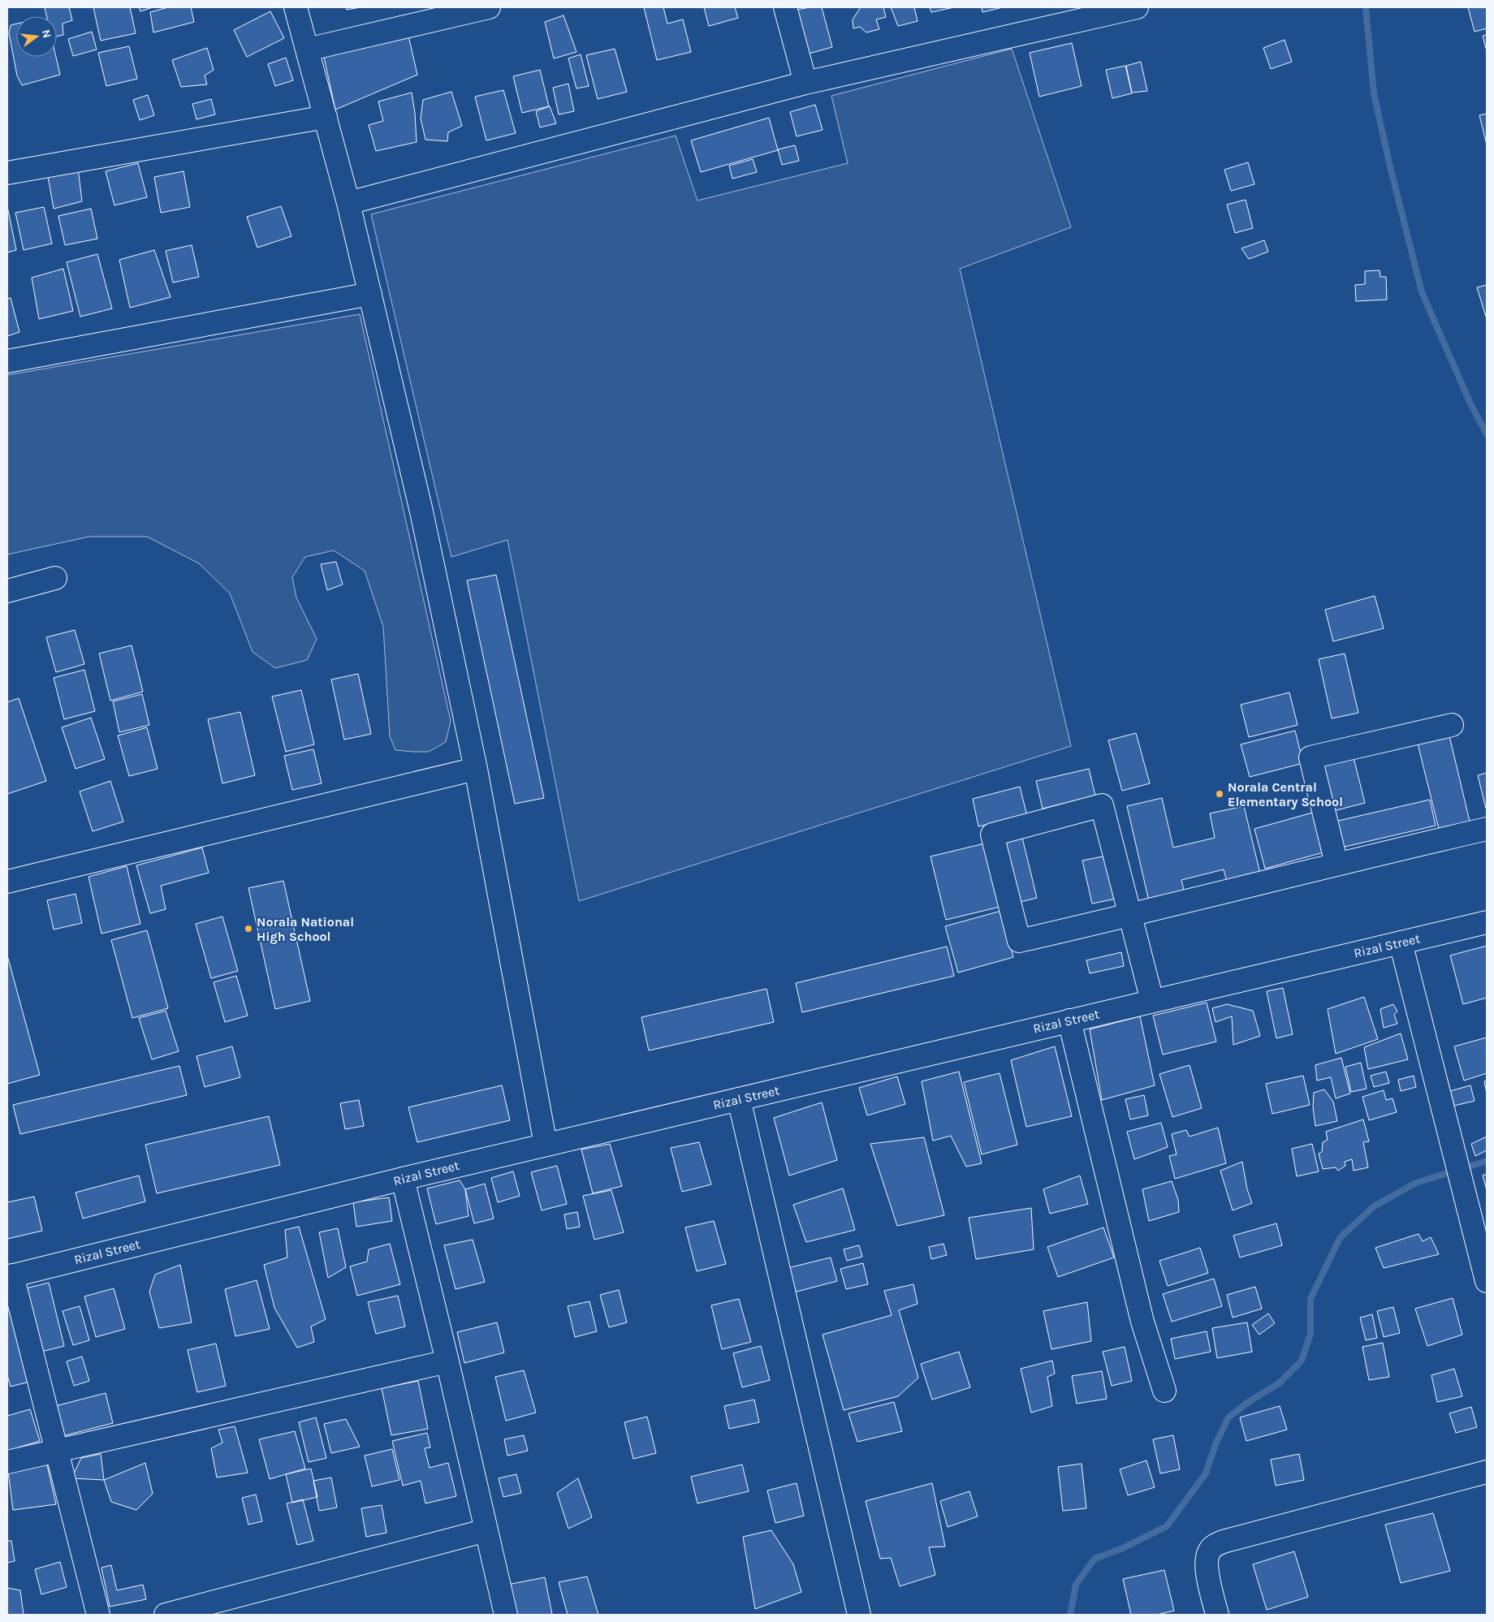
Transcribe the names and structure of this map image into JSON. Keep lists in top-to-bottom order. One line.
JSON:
{"streets":{"street":["Rizal Street"]},"places":["Norala Central Elementary School","Norala National High School"],"north":"right"}
